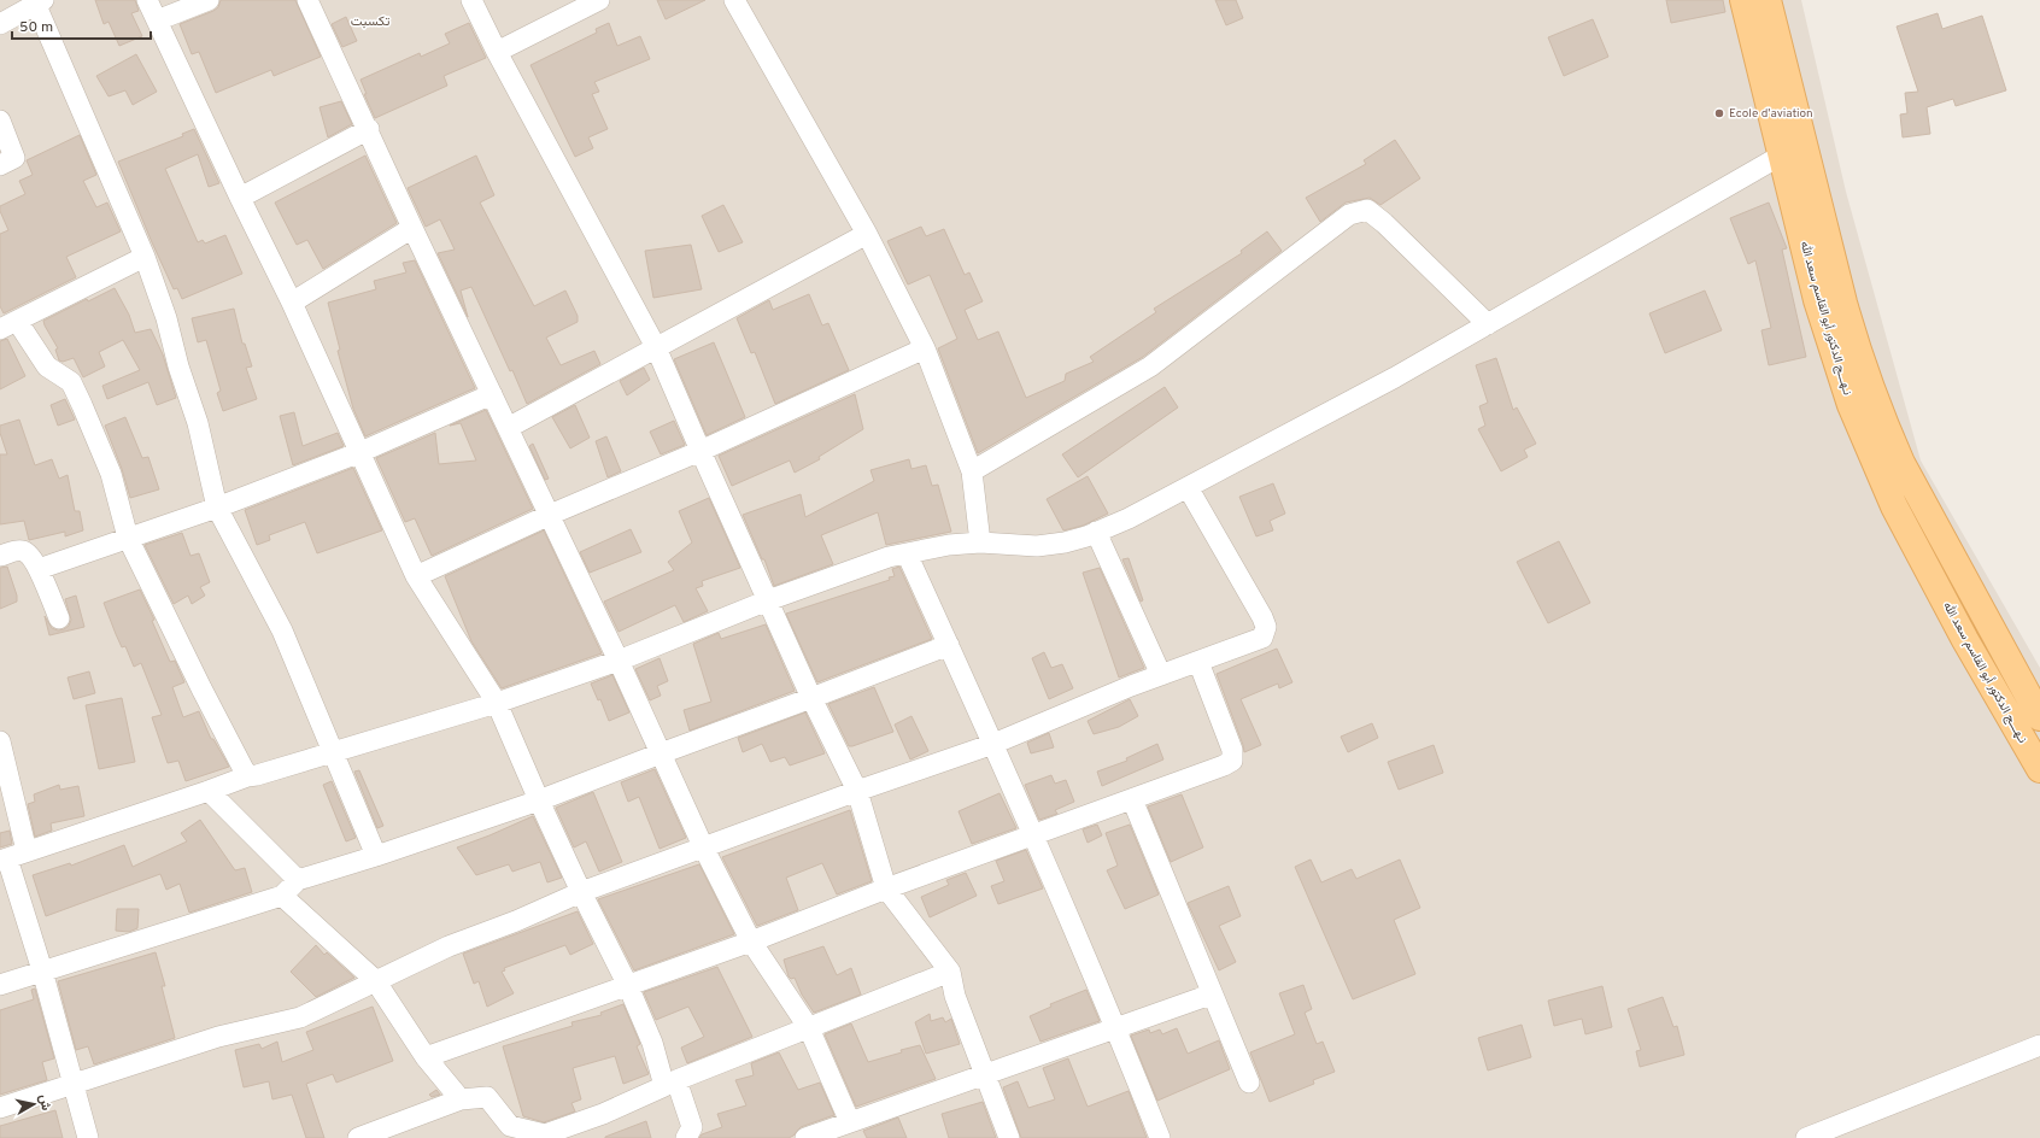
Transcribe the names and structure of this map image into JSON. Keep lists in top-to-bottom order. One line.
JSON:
{"streets":{"main road":["نـهـــج الدكتور أبو القاسم سعد الله"]},"districts":["تكسبت"],"places":["Ecole d'aviation"],"scale_bar":"50 m","north":"right"}
